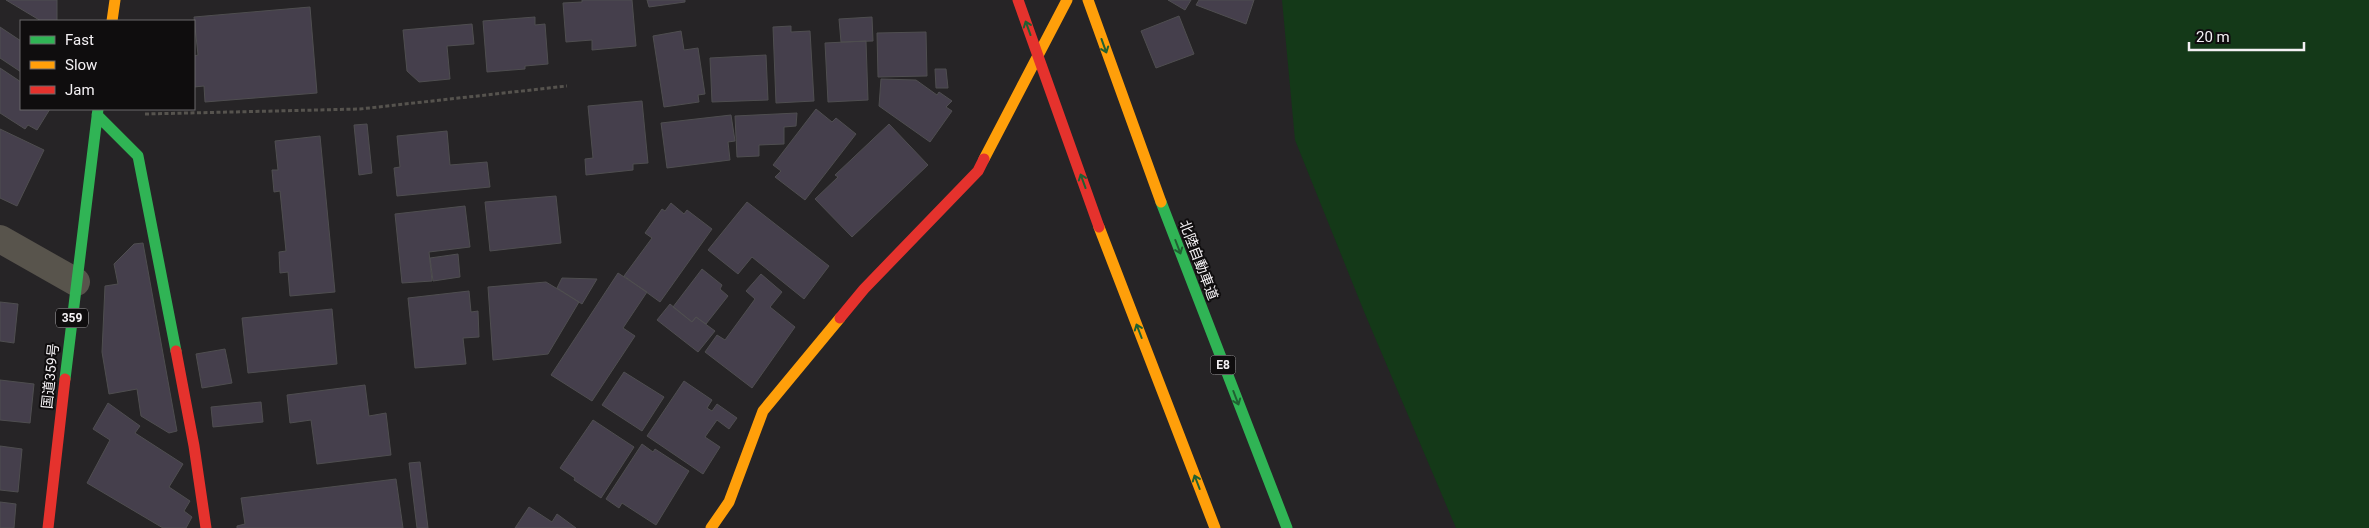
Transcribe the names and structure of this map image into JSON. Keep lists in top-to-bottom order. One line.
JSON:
{"streets":{"main road":["北陸自動車道","359","E8","国道359号"]},"legend":["Fast","Slow","Jam"],"scale_bar":"20 m"}
